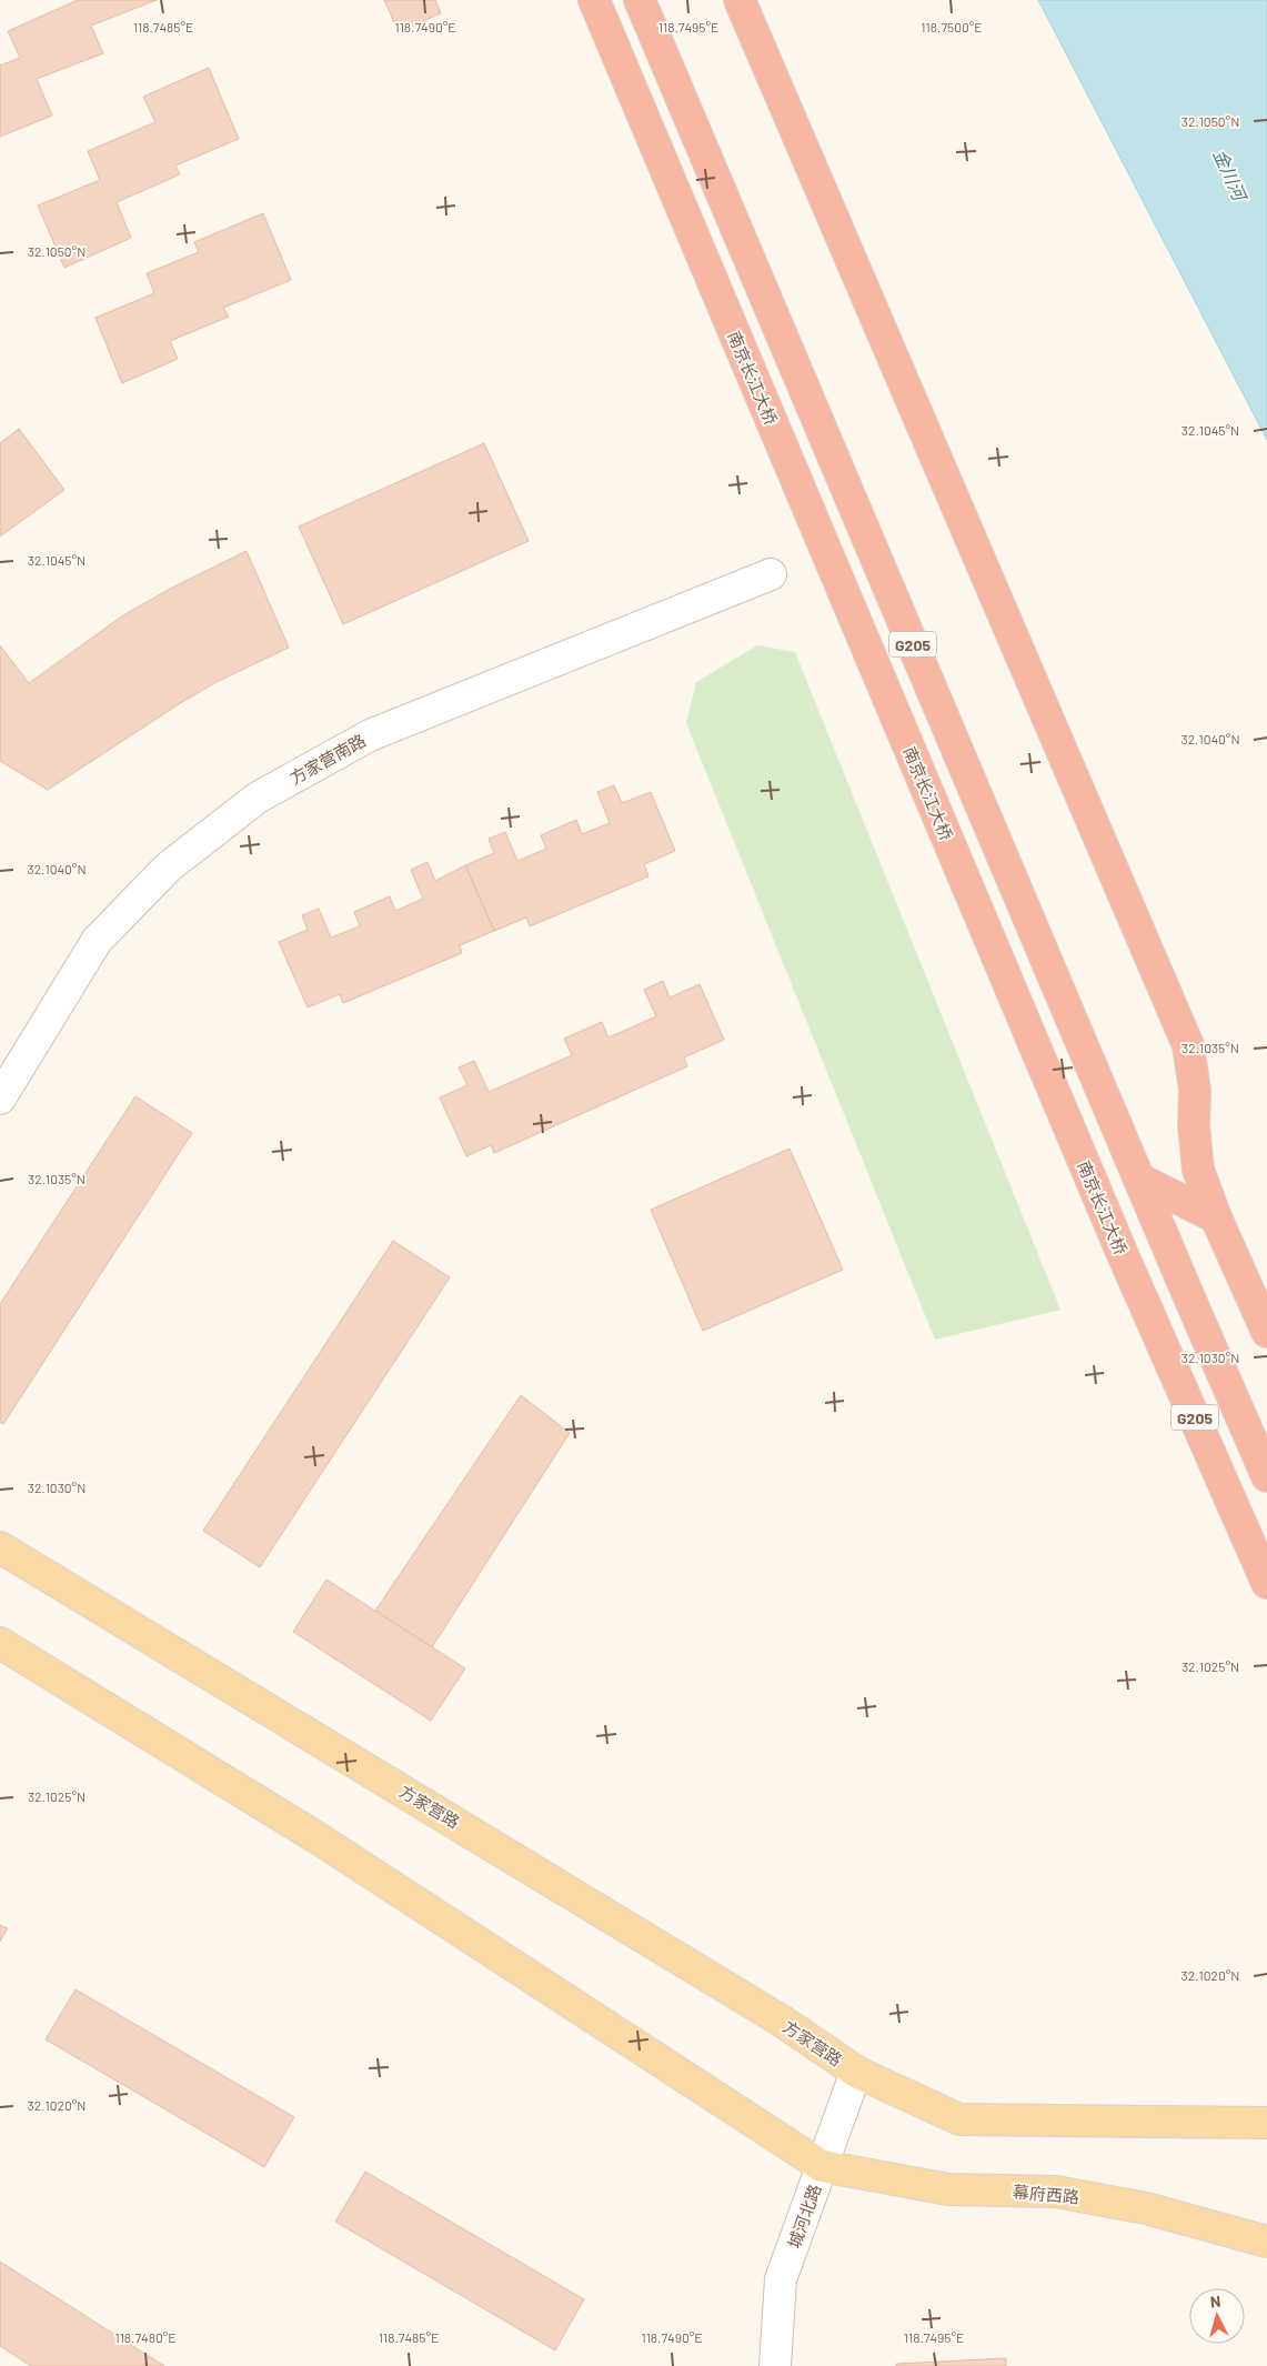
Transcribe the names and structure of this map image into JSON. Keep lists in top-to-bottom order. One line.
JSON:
{"streets":{"highway":["南京长江大桥","G205"],"main road":["方家营路","幕府西路"],"street":["方家营南路","城河北路"]},"crossings":[["方家营路","城河北路"],["幕府西路","城河北路"]],"water":["金川河"],"north":"top","coordinates":["118.7485°E","118.7490°E","118.7495°E","118.7500°E","32.1050°N","32.1045°N","32.1040°N","32.1035°N","32.1030°N","32.1025°N","32.1020°N","118.7480°E"]}
